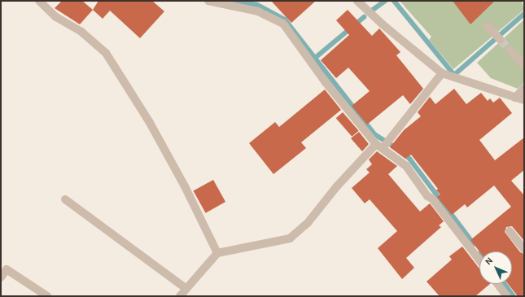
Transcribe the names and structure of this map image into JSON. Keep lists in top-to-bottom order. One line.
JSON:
{"north":"top left"}
